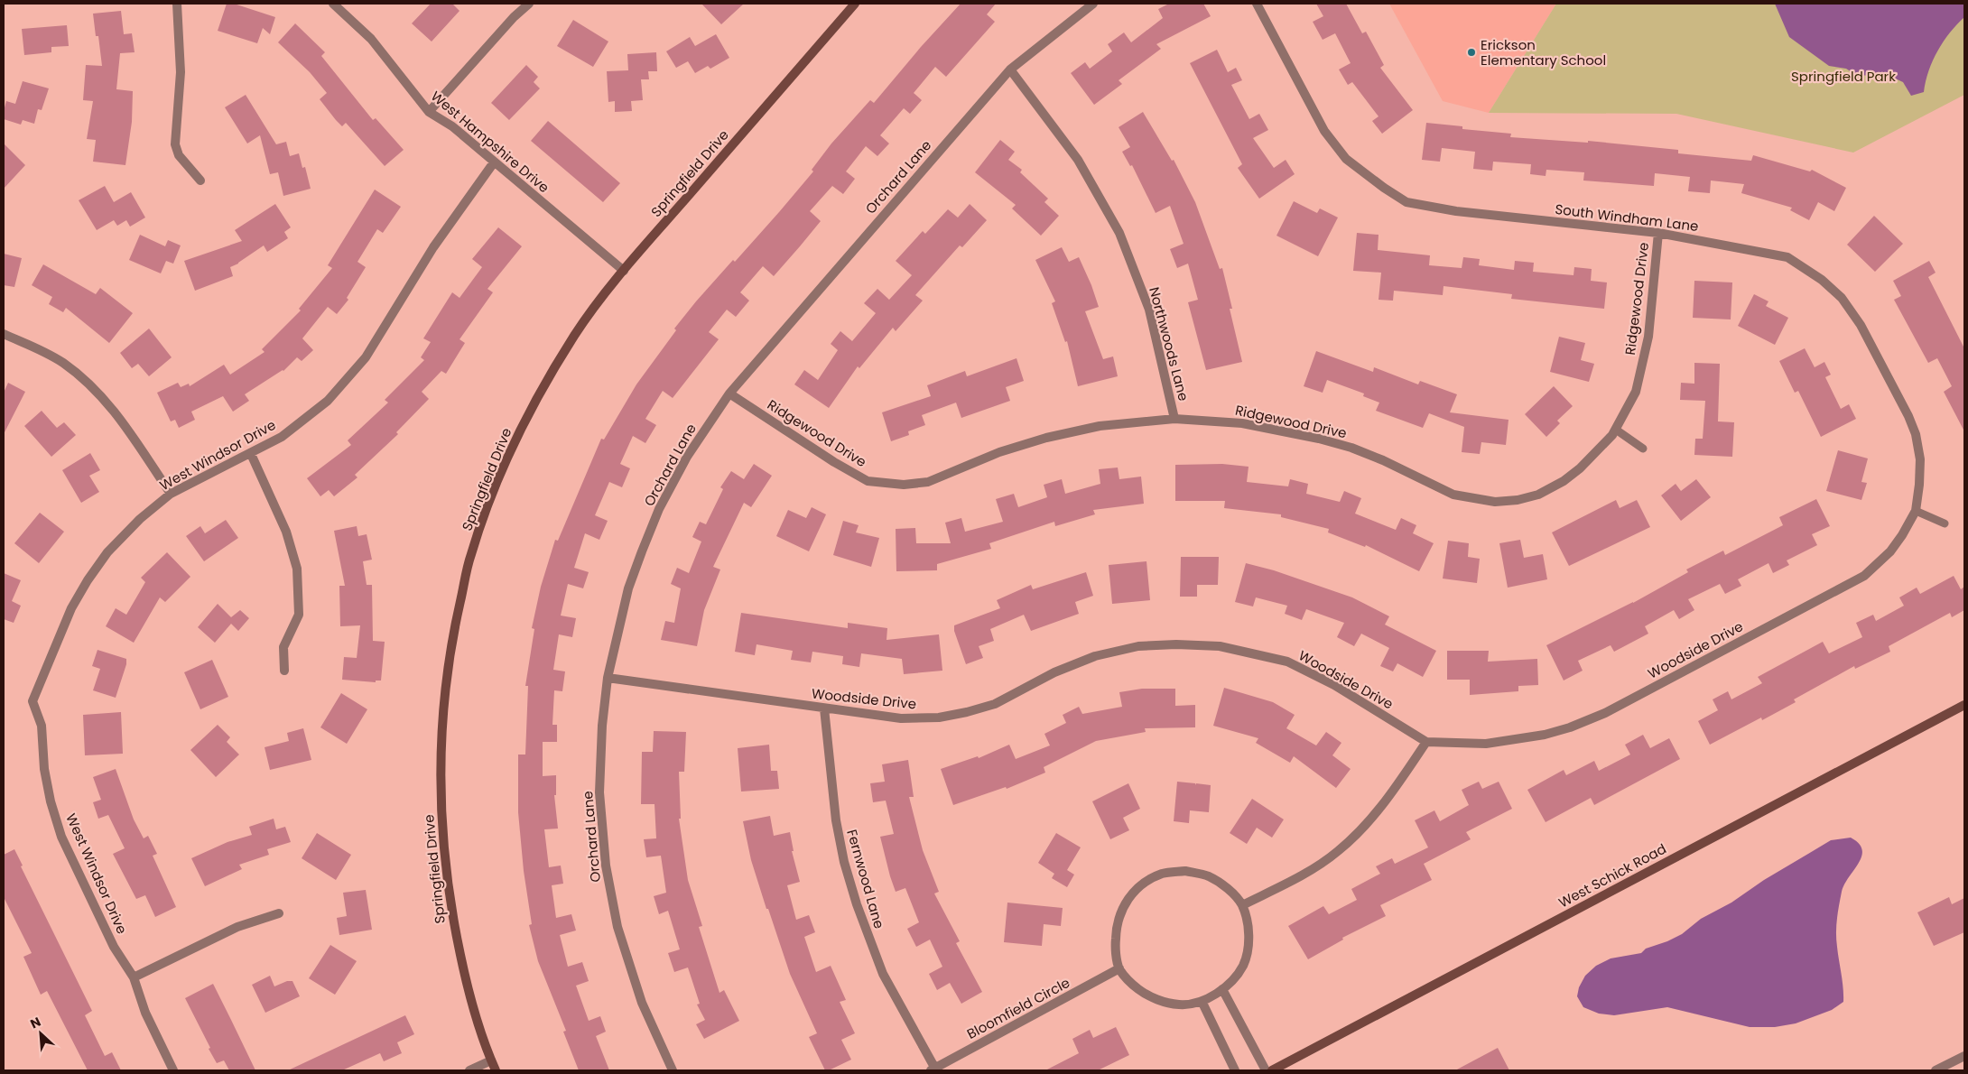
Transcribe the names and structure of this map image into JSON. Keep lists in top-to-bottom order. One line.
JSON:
{"streets":{"street":["West Hampshire Drive","Springfield Drive","Orchard Lane","South Windham Lane","Ridgewood Drive","Northwoods Lane","West Windsor Drive","Woodside Drive","West Schick Road","Fernwood Lane","Bloomfield Circle"]},"crossings":[["West Hampshire Drive","Springfield Drive"],["West Hampshire Drive","West Windsor Drive"],["Orchard Lane","Ridgewood Drive"],["Orchard Lane","Northwoods Lane"],["Orchard Lane","Woodside Drive"],["South Windham Lane","Ridgewood Drive"],["South Windham Lane","Woodside Drive"],["Ridgewood Drive","Northwoods Lane"],["Woodside Drive","Fernwood Lane"],["Fernwood Lane","Bloomfield Circle"]],"parks":["Springfield Park"],"places":["Erickson Elementary School"],"north":"top left"}
